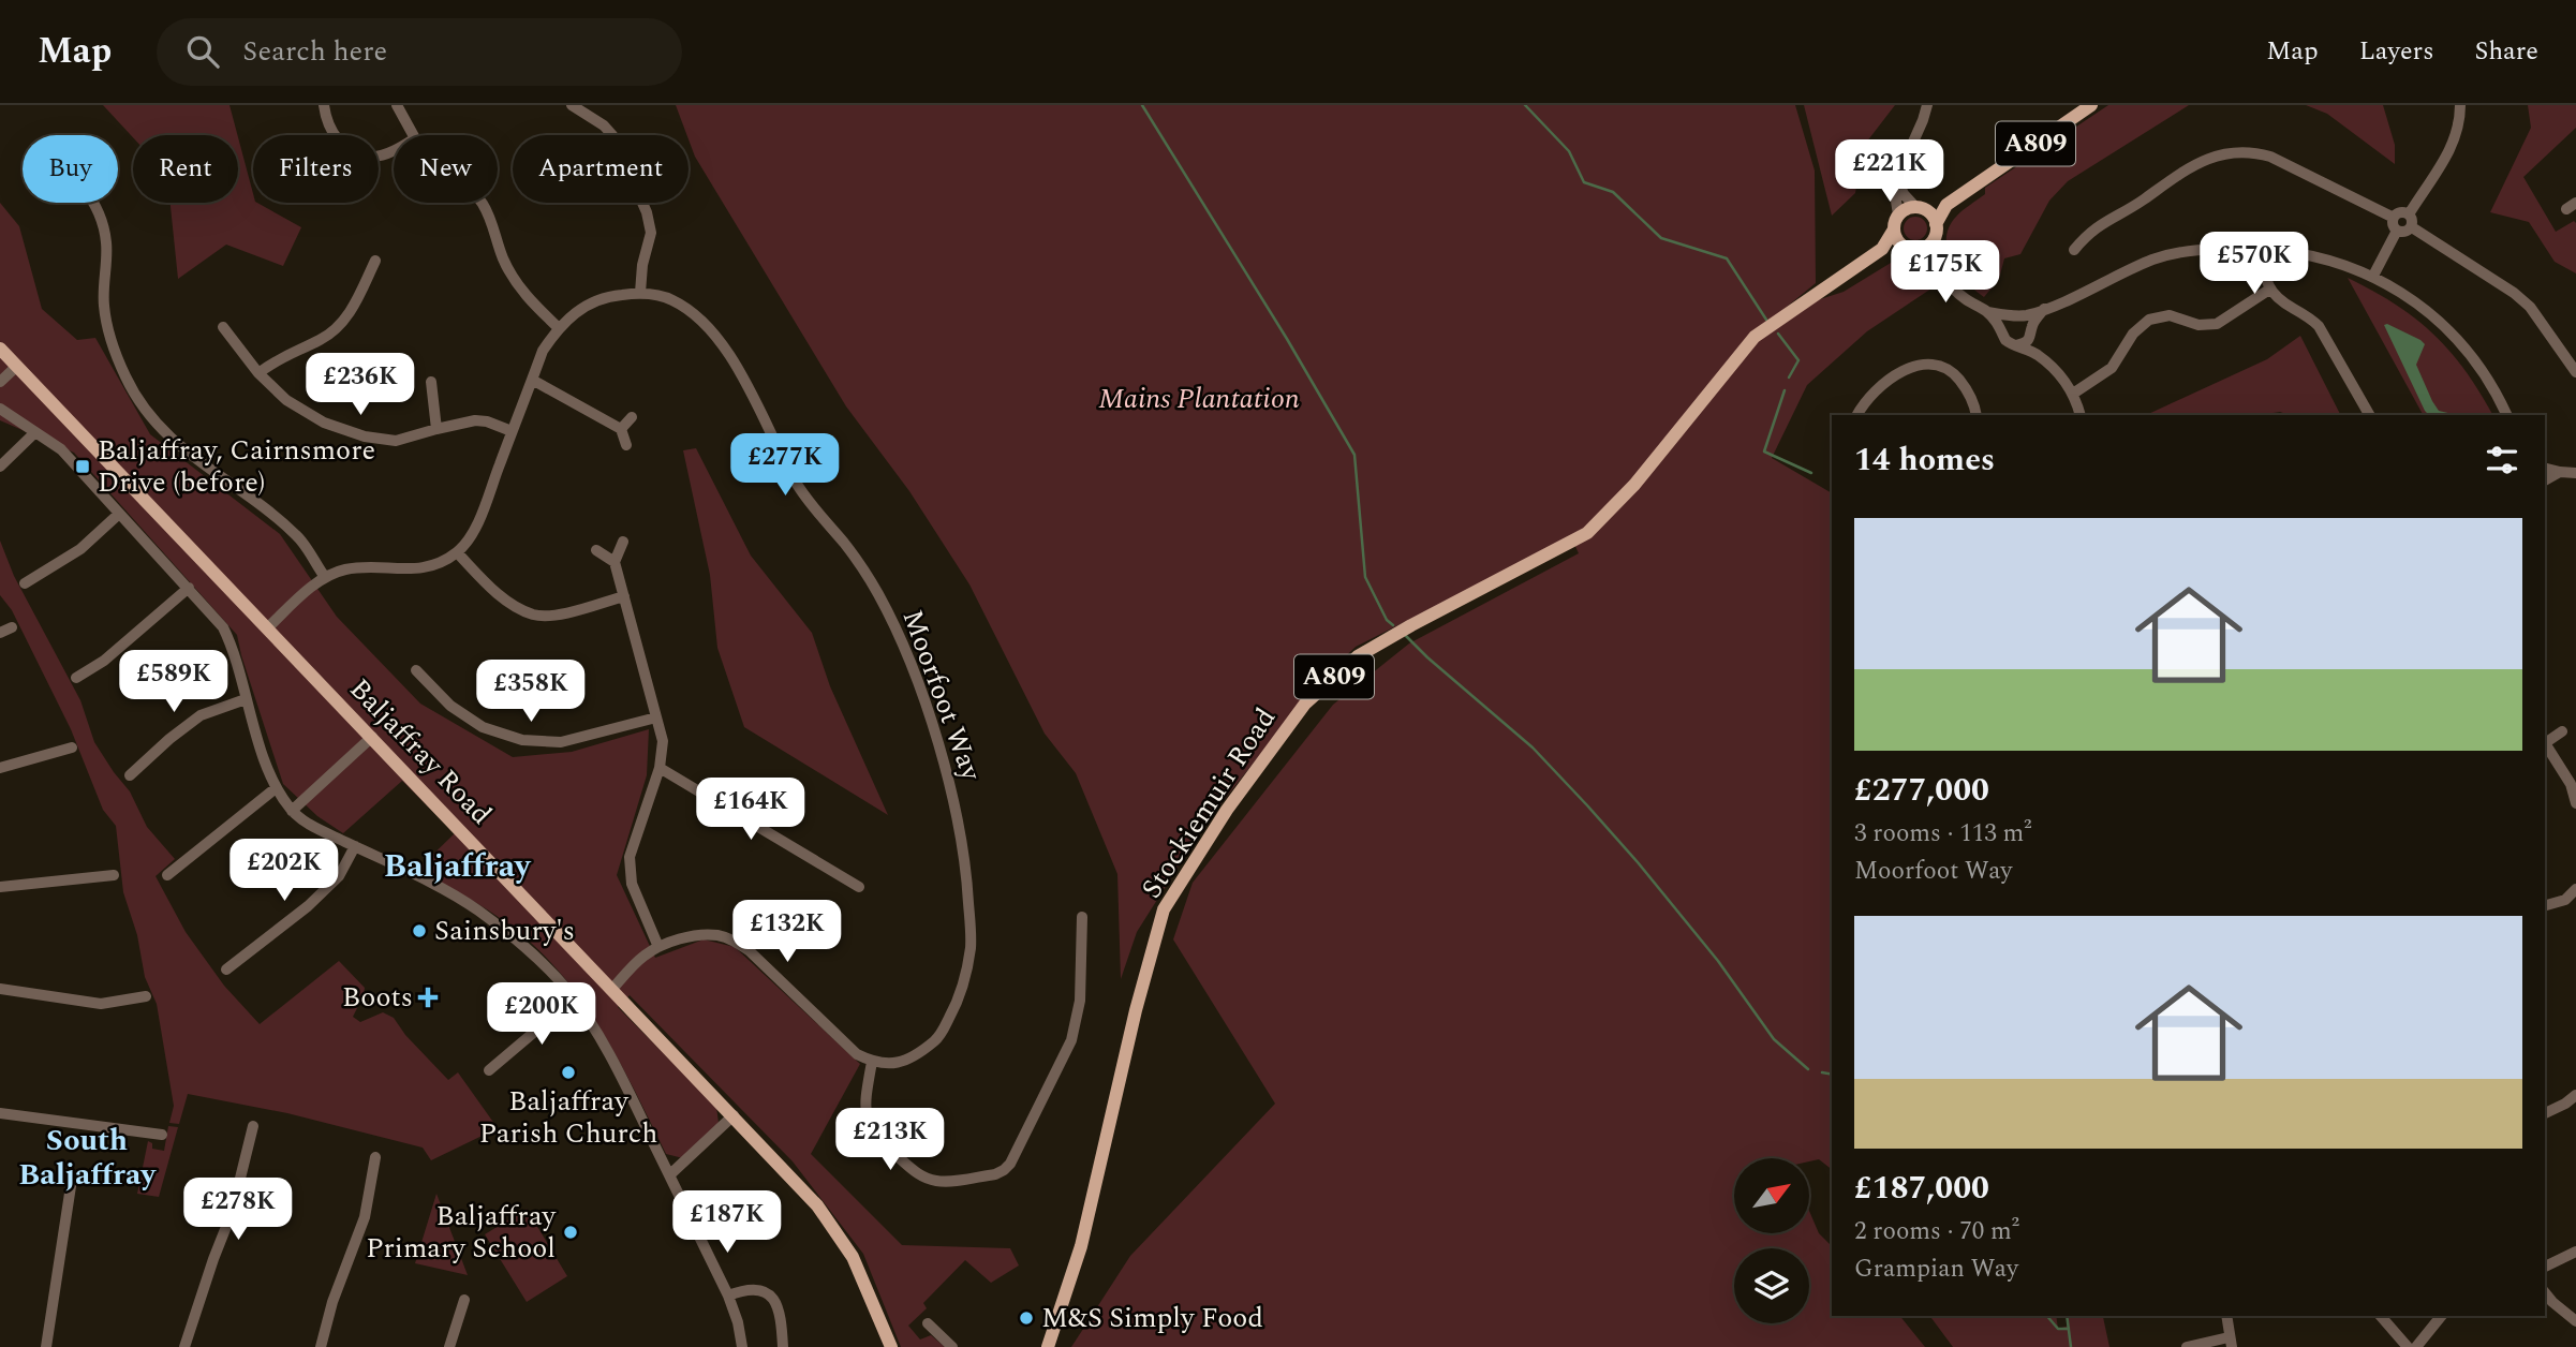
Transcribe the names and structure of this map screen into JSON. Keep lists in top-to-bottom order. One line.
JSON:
{"streets":{"main road":["A809","Baljaffray Road","Stockiemuir Road"],"street":["Moorfoot Way"]},"crossings":[["A809","Stockiemuir Road"]],"districts":["Baljaffray","South Baljaffray"],"parks":["Mains Plantation"],"places":{"transit":["Baljaffray, Cairnsmore Drive (before)"],"other":["Sainsbury's","Baljaffray Parish Church","Baljaffray Primary School","M&S Simply Food"],"health":["Boots"]},"north":"top right","page":{"header":"Map","search":"Search here","nav":["Map","Layers","Share"],"chip":["Buy","Rent","Filters","New","Apartment"],"price":["£221K","£570K","£175K","£236K","£277K","£589K","£358K","£164K","£202K","£132K","£200K","£213K","£278K","£187K"],"heading":"14 homes","list":[{"name":"£277,000","note":"3 rooms · 113 m² · Moorfoot Way"},{"name":"£187,000","note":"2 rooms · 70 m² · Grampian Way"}]}}
